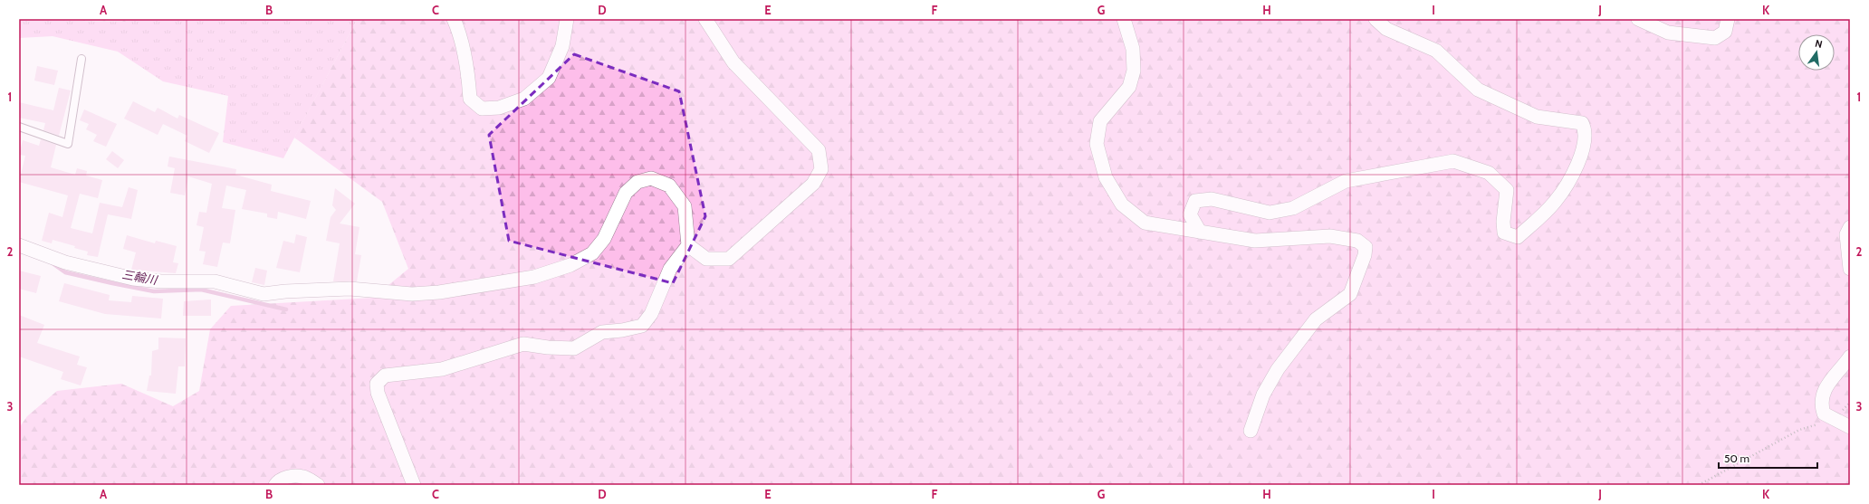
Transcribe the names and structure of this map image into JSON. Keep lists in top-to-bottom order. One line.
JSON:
{"water":["三輪川"],"scale_bar":"50 m","north":"top","grid":{"columns":["A","B","C","D","E","F","G","H","I","J","K"],"rows":["1","2","3"]}}
